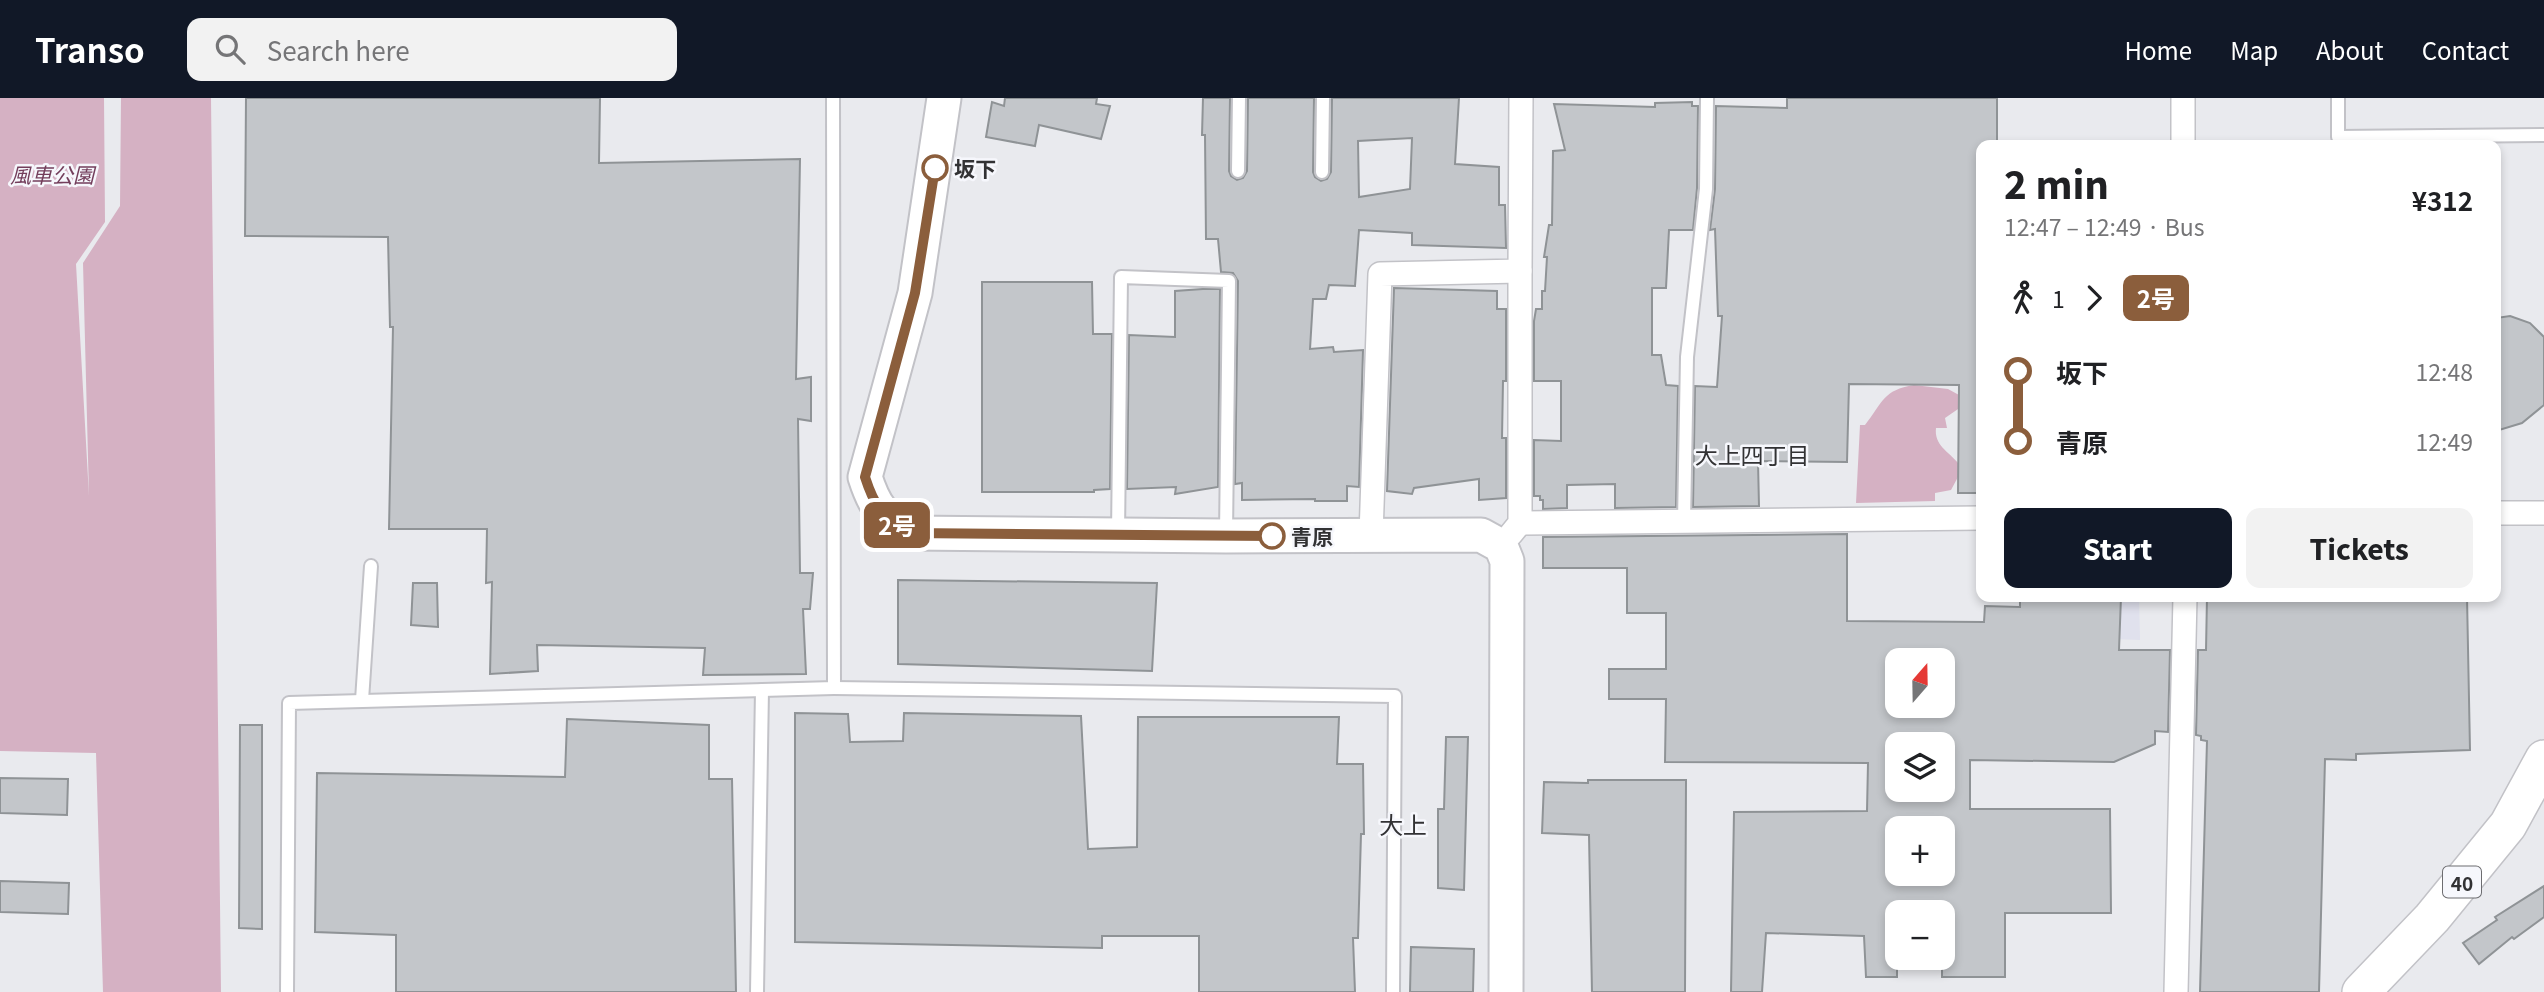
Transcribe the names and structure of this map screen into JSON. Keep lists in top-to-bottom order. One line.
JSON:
{"streets":{"main road":["40"]},"districts":["大上四丁目","大上"],"parks":["風車公園"],"places":["坂下","青原"],"lines":["bus line 2号"],"north":"top","page":{"header":"Transo","search":"Search here","nav":["Home","Map","About","Contact"],"on_map":"2号","heading":["2 min","12:47 – 12:49 · Bus","¥312"],"legs":["1","2号"],"list":[{"name":"坂下","value":"12:48"},{"name":"青原","value":"12:49"}],"buttons":["Start","Tickets"],"map_buttons":["+","−"]}}
